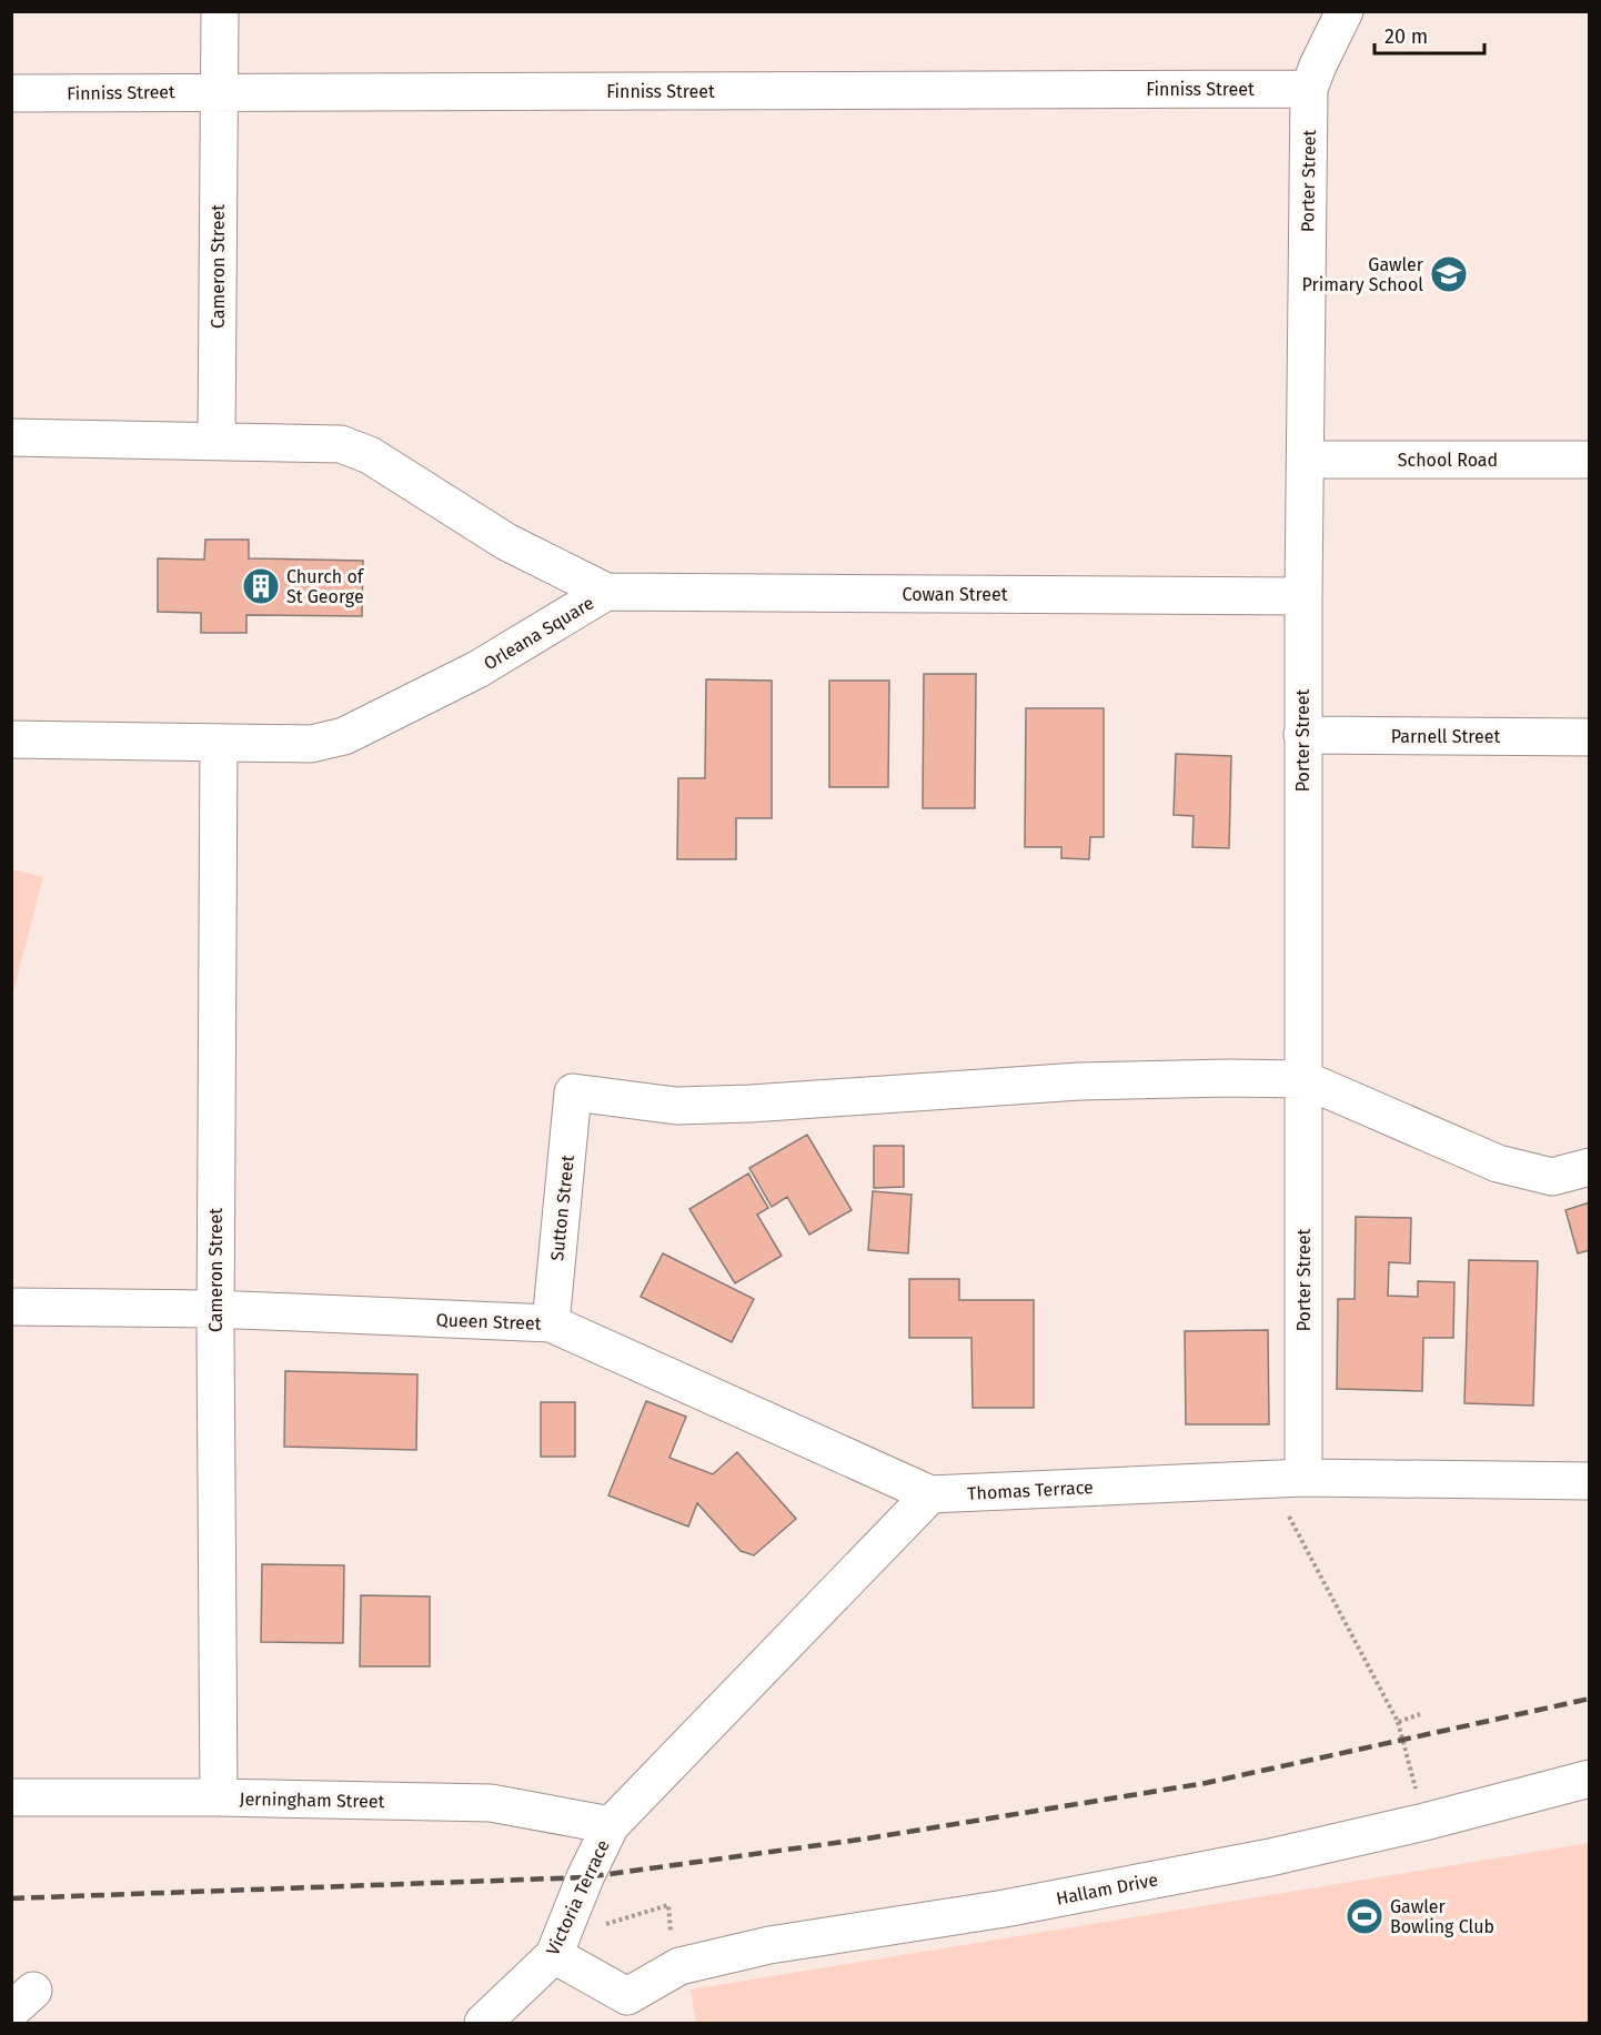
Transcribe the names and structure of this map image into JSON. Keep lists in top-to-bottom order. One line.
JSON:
{"streets":{"street":["Finniss Street","Porter Street","Cameron Street","School Road","Cowan Street","Orleana Square","Parnell Street","Sutton Street","Queen Street","Thomas Terrace","Jerningham Street","Hallam Drive","Victoria Terrace"]},"crossings":[["Finniss Street","Porter Street"],["Finniss Street","Cameron Street"],["Porter Street","School Road"],["Porter Street","Cowan Street"],["Porter Street","Parnell Street"],["Porter Street","Sutton Street"],["Porter Street","Thomas Terrace"],["Cameron Street","Orleana Square"],["Cameron Street","Queen Street"],["Cameron Street","Jerningham Street"],["Cowan Street","Orleana Square"],["Sutton Street","Queen Street"],["Queen Street","Thomas Terrace"],["Jerningham Street","Victoria Terrace"]],"places":{"school or university":["Gawler Primary School"],"building":["Church of St George"],"sports":["Gawler Bowling Club"]},"scale_bar":"20 m"}
